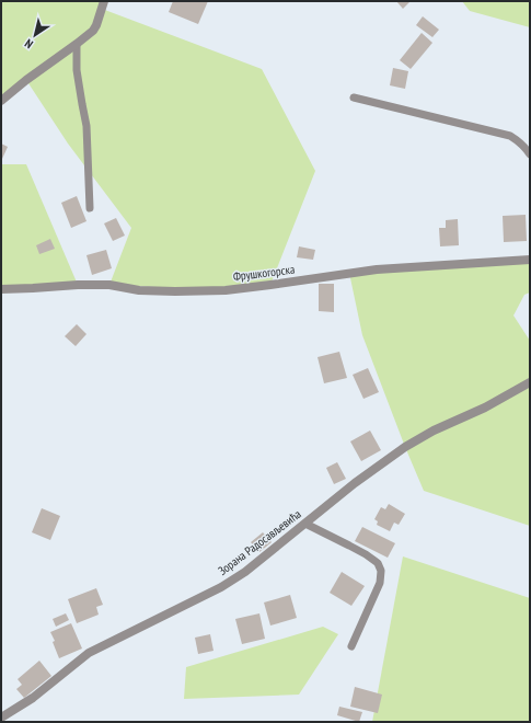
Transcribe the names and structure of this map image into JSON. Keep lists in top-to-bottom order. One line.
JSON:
{"streets":{"street":["Фрушкогорска","Зорана Радосављевића"]},"north":"bottom left"}
